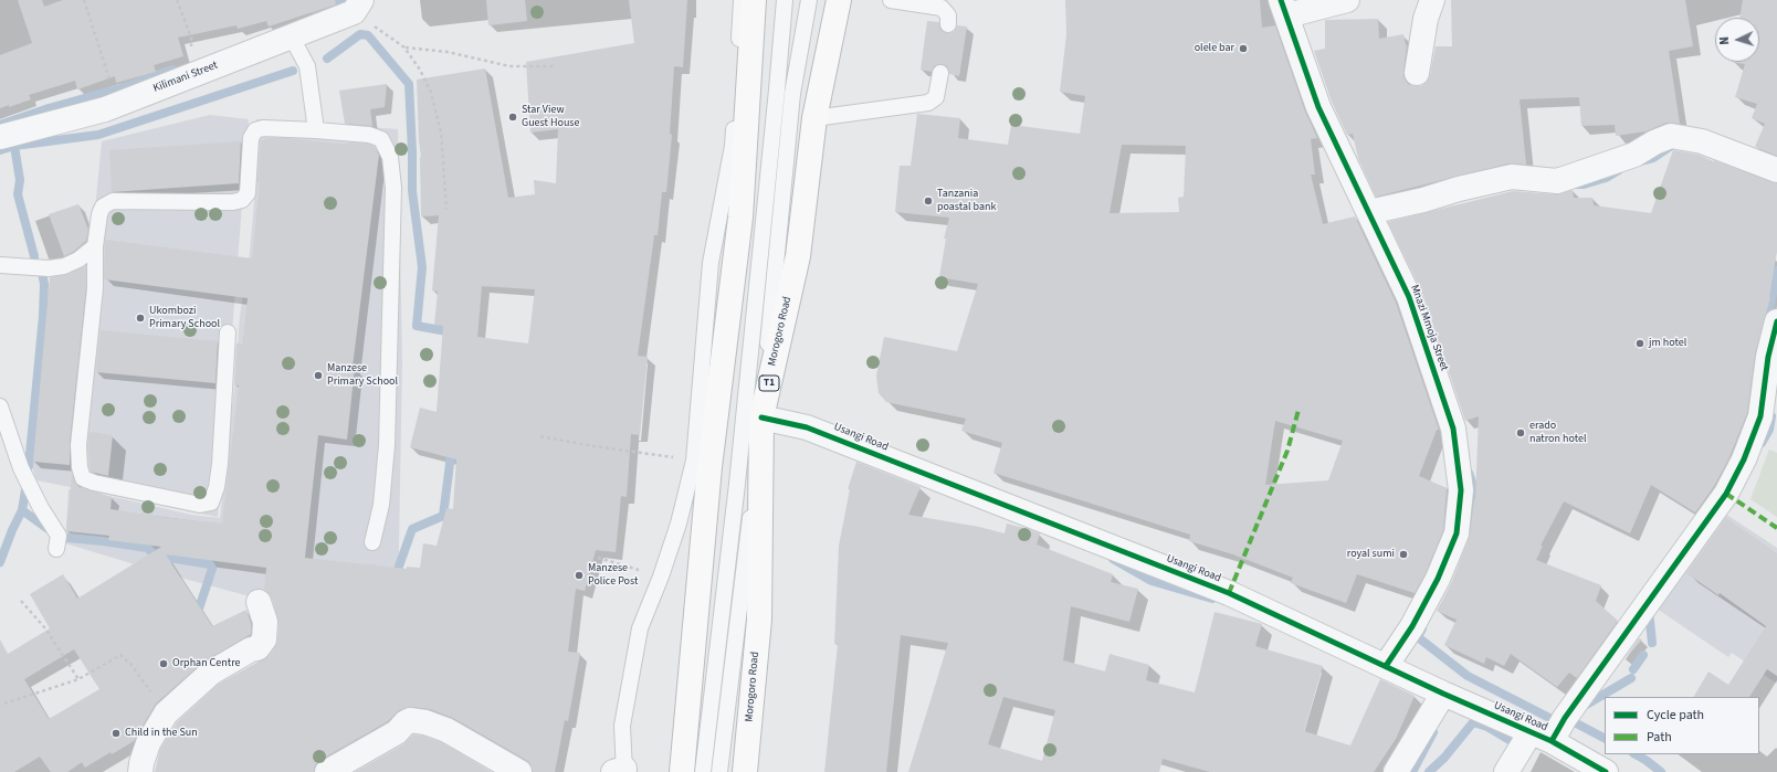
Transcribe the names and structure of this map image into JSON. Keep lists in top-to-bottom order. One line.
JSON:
{"streets":{"highway":["Morogoro Road","T1"],"street":["Kilimani Street","Mnazi Mmoja Street","Usangi Road"]},"crossings":[["Mnazi Mmoja Street","Usangi Road"],["Morogoro Road","Usangi Road"]],"places":["olele bar","Star View Guest House","Tanzania poastal bank","Ukombozi Primary School","jm hotel","Manzese Primary School","erado natron hotel","royal sumi","Manzese Police Post","Orphan Centre","Child in the Sun"],"legend":["Cycle path","Path"],"north":"left"}
